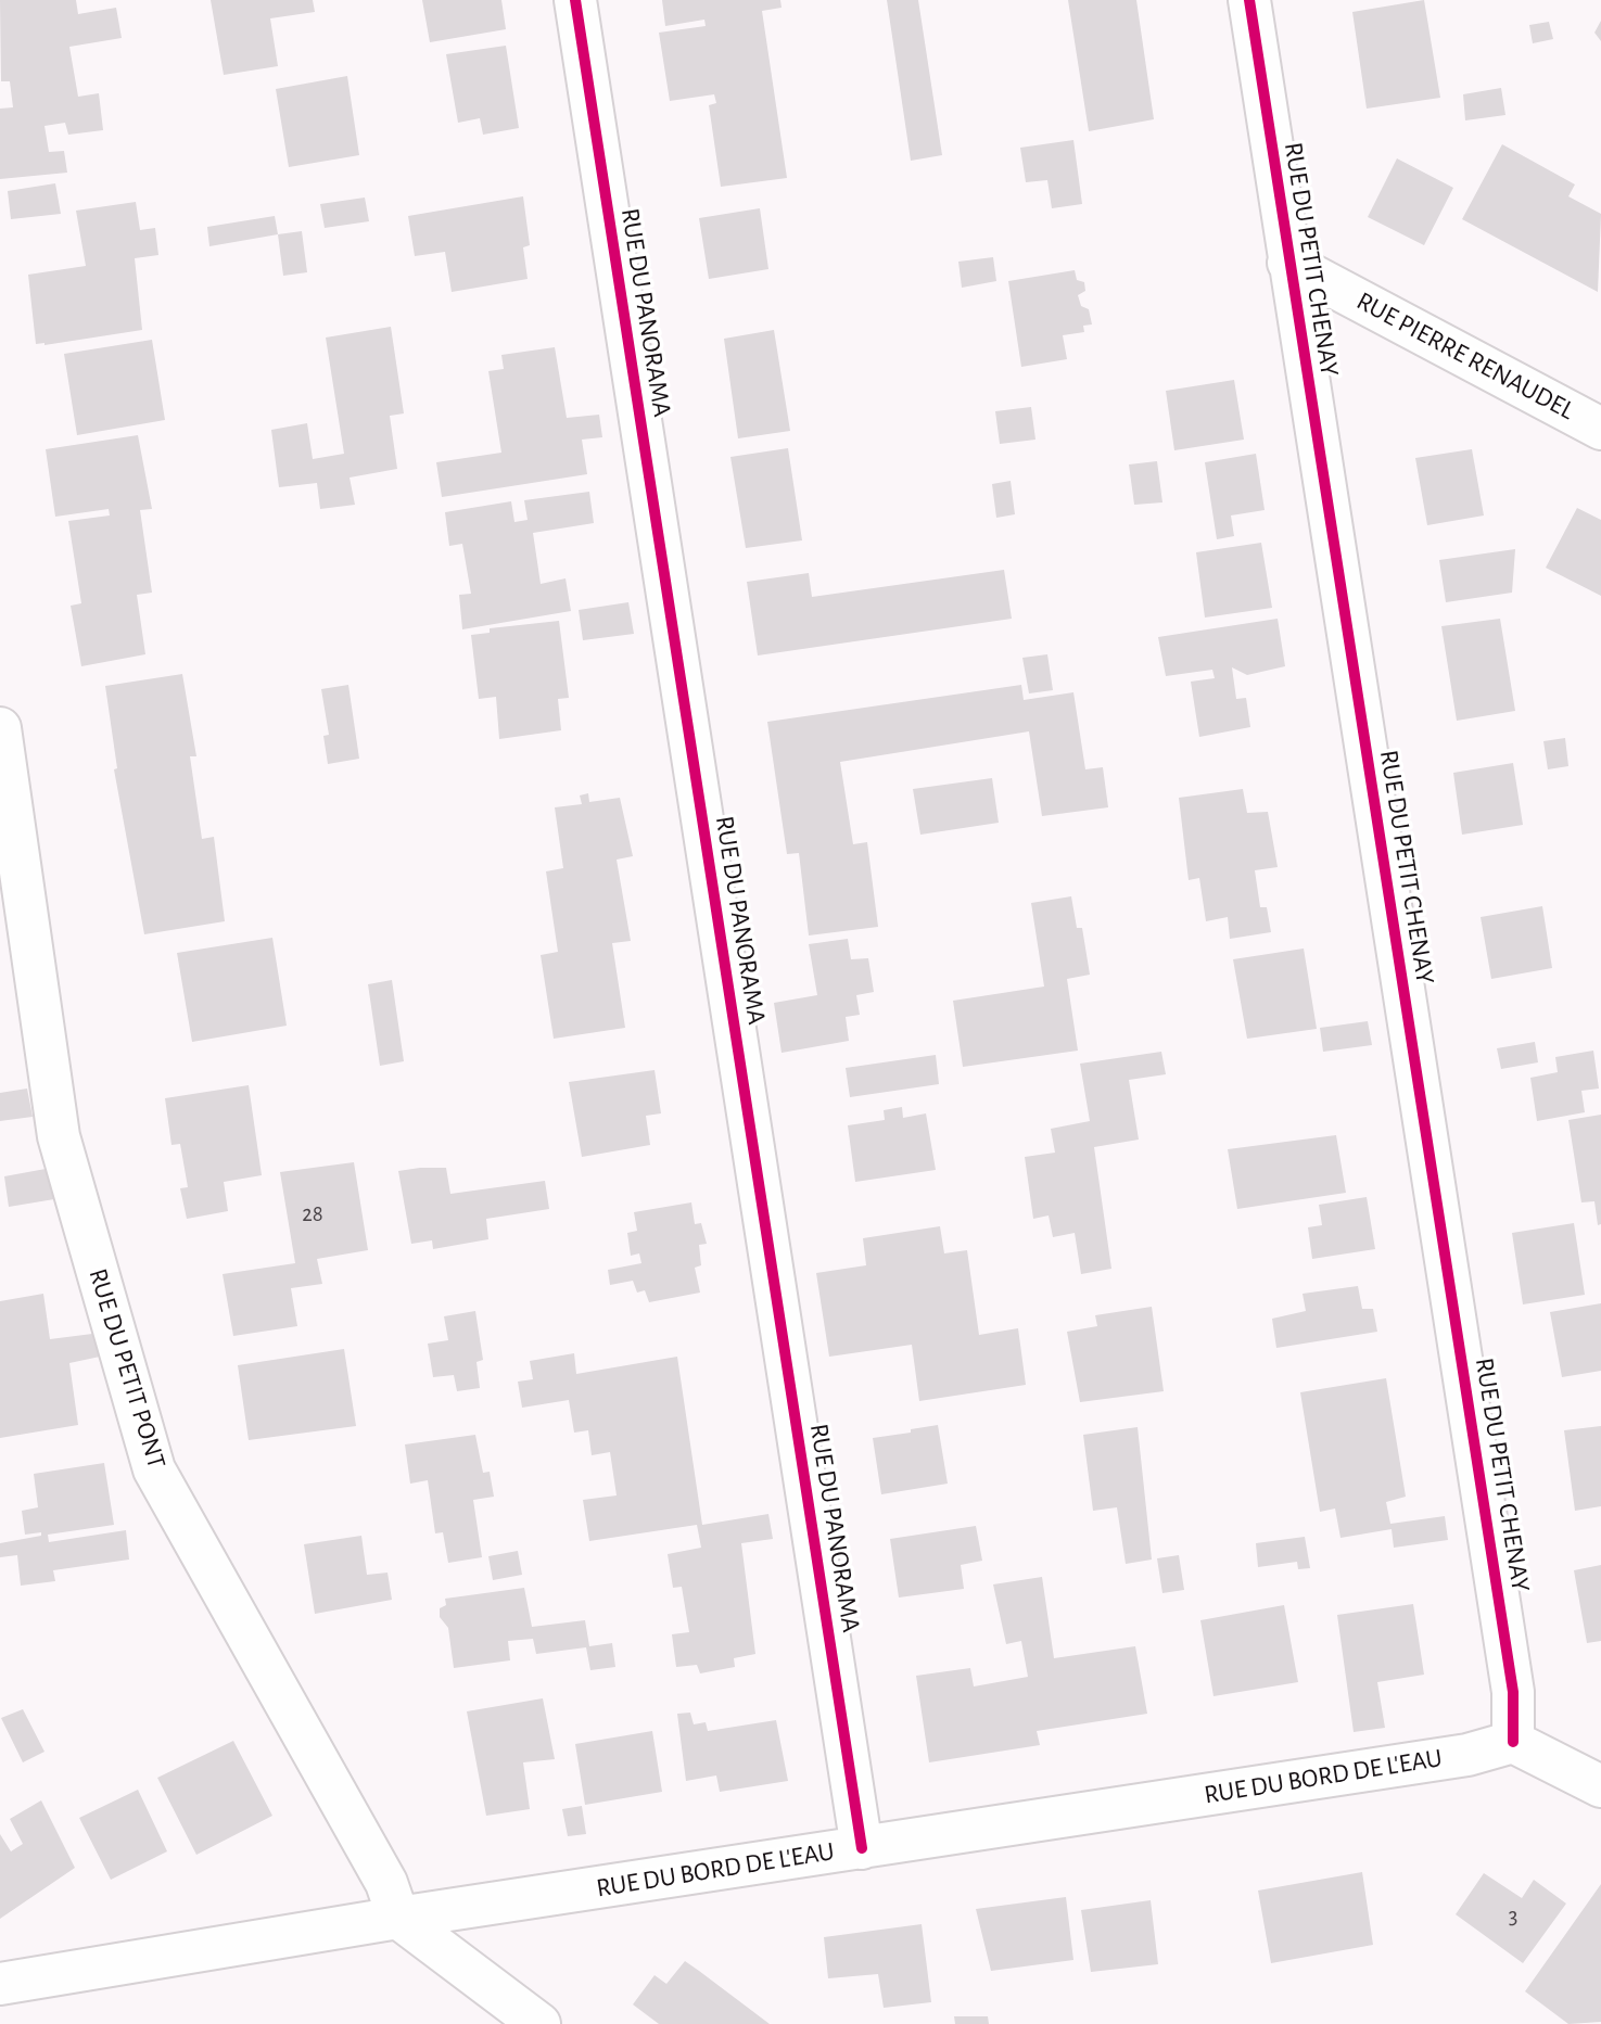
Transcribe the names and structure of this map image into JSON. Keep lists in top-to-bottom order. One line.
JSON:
{"streets":{"street":["RUE DU PETIT CHENAY","RUE DU PANORAMA","RUE PIERRE RENAUDEL","RUE DU PETIT PONT","RUE DU BORD DE L'EAU"]},"crossings":[["RUE DU PETIT CHENAY","RUE PIERRE RENAUDEL"],["RUE DU PETIT CHENAY","RUE DU BORD DE L'EAU"],["RUE DU PANORAMA","RUE DU BORD DE L'EAU"],["RUE DU PETIT PONT","RUE DU BORD DE L'EAU"]],"house_numbers":["28","3"]}
